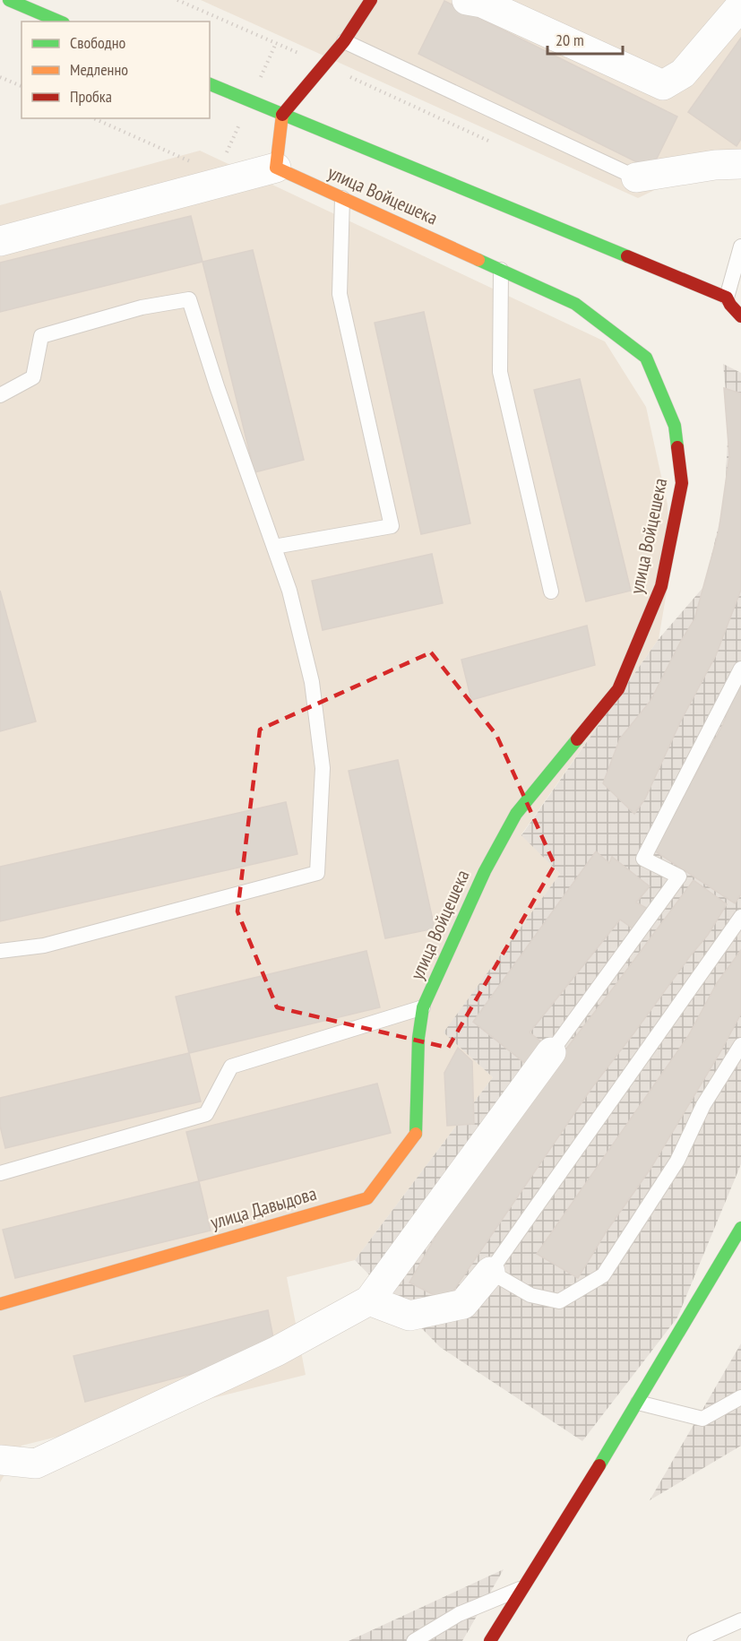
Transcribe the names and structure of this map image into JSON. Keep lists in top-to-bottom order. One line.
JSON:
{"streets":{"street":["улица Войцешека","улица Давыдова"]},"crossings":[["улица Войцешека","улица Давыдова"]],"legend":["Свободно","Медленно","Пробка"],"scale_bar":"20 m"}
